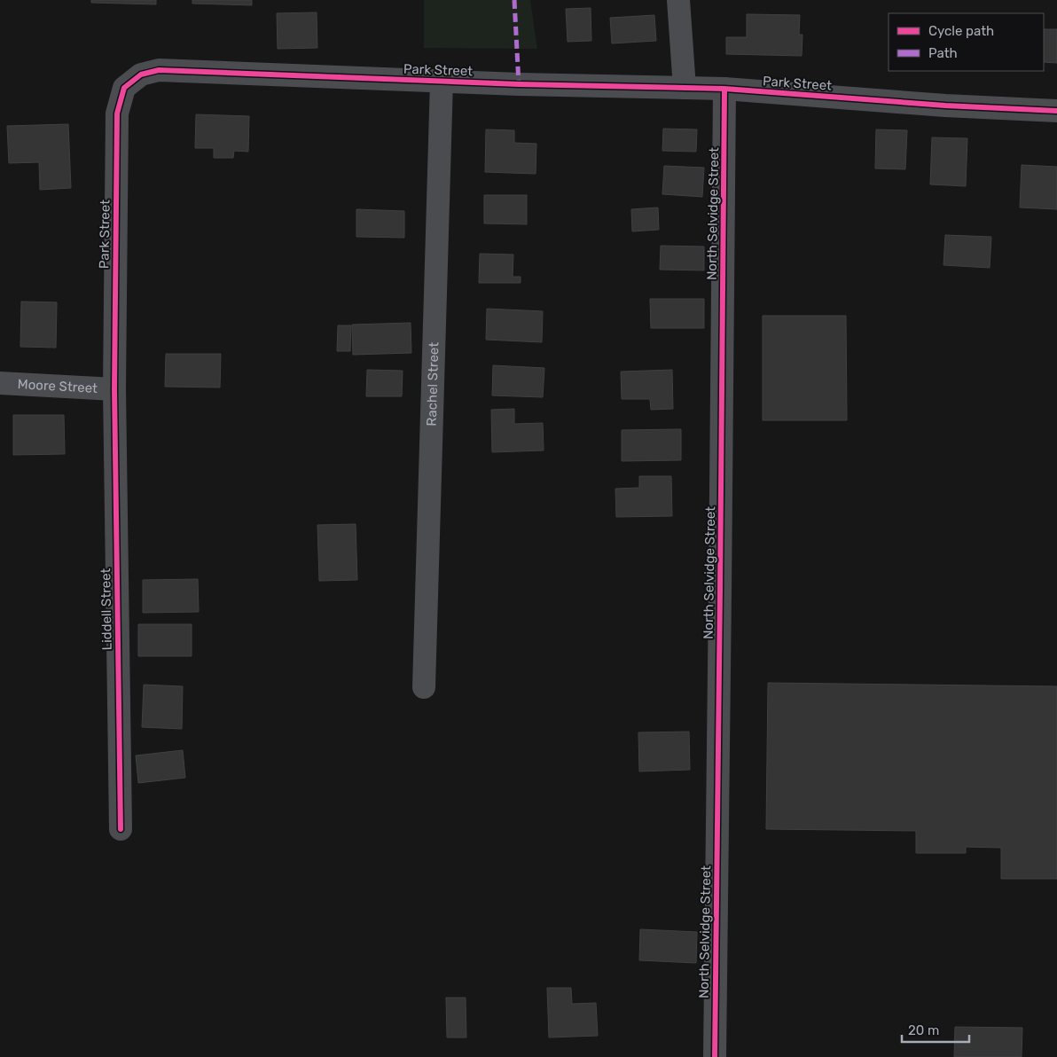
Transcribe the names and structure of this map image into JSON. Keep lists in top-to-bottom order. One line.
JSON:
{"streets":{"street":["Park Street","North Selvidge Street","Rachel Street","Moore Street","Liddell Street"]},"crossings":[["Park Street","North Selvidge Street"],["Park Street","Rachel Street"],["Park Street","Moore Street"],["Park Street","Liddell Street"],["Moore Street","Liddell Street"]],"legend":["Cycle path","Path"],"scale_bar":"20 m"}
